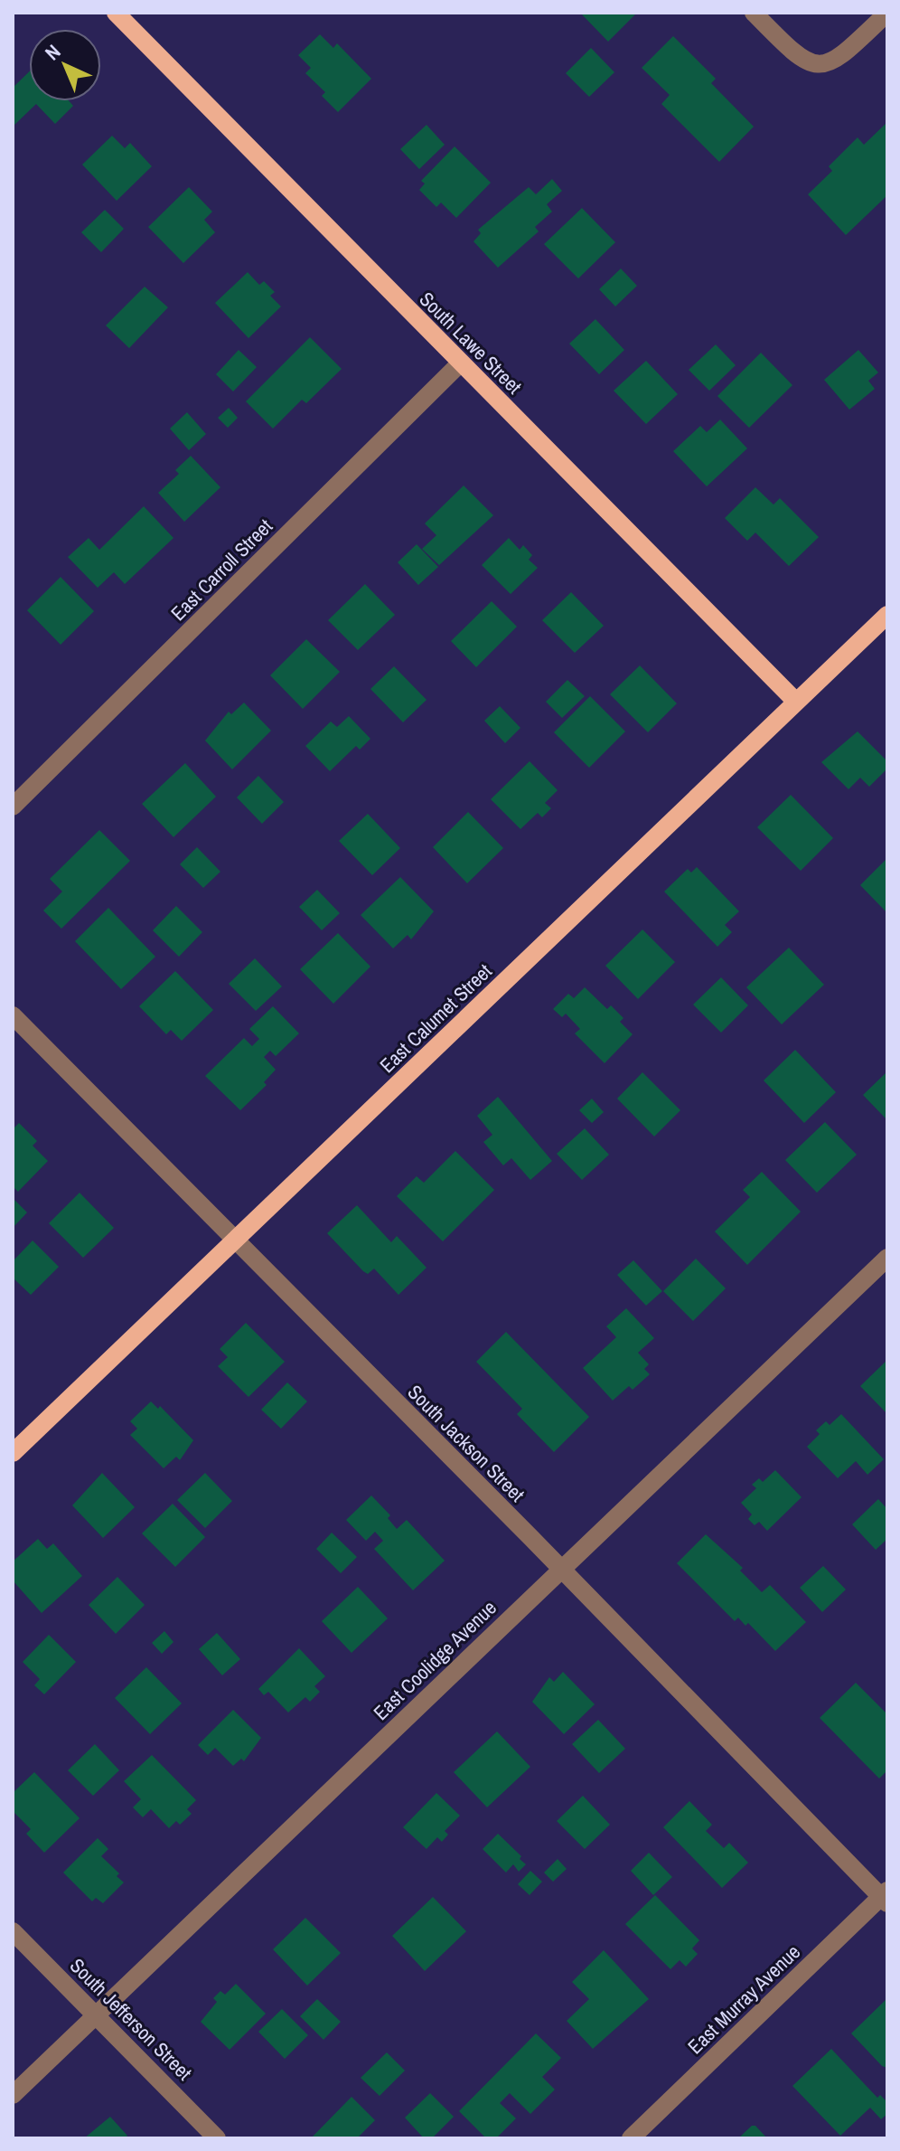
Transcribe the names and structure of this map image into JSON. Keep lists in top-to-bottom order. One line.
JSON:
{"streets":{"main road":["South Lawe Street","East Calumet Street"],"street":["East Carroll Street","South Jackson Street","East Coolidge Avenue","East Murray Avenue","South Jefferson Street"]},"crossings":[["South Lawe Street","East Carroll Street"],["South Lawe Street","East Calumet Street"],["East Calumet Street","South Jackson Street"],["South Jackson Street","East Coolidge Avenue"],["South Jackson Street","East Murray Avenue"],["East Coolidge Avenue","South Jefferson Street"]],"north":"top left"}
